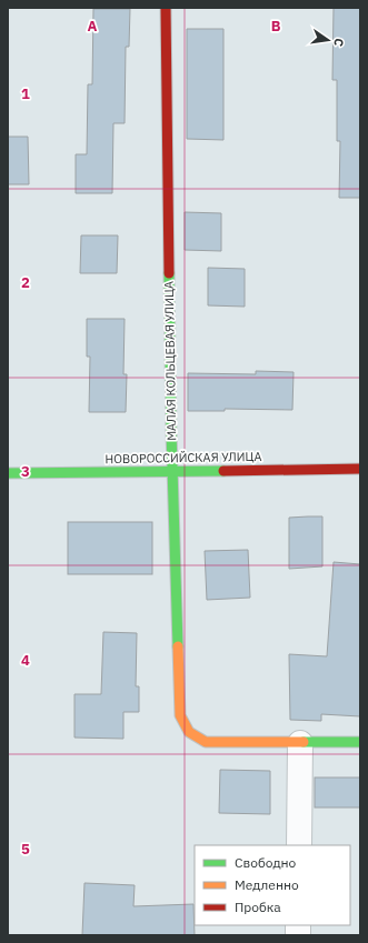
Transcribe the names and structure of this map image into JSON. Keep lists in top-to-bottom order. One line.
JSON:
{"streets":{"street":["МАЛАЯ КОЛЬЦЕВАЯ УЛИЦА","НОВОРОССИЙСКАЯ УЛИЦА"]},"crossings":[["МАЛАЯ КОЛЬЦЕВАЯ УЛИЦА","НОВОРОССИЙСКАЯ УЛИЦА"]],"legend":["Свободно","Медленно","Пробка"],"north":"right","grid":{"columns":["A","B"],"rows":["1","2","3","4","5"]}}
